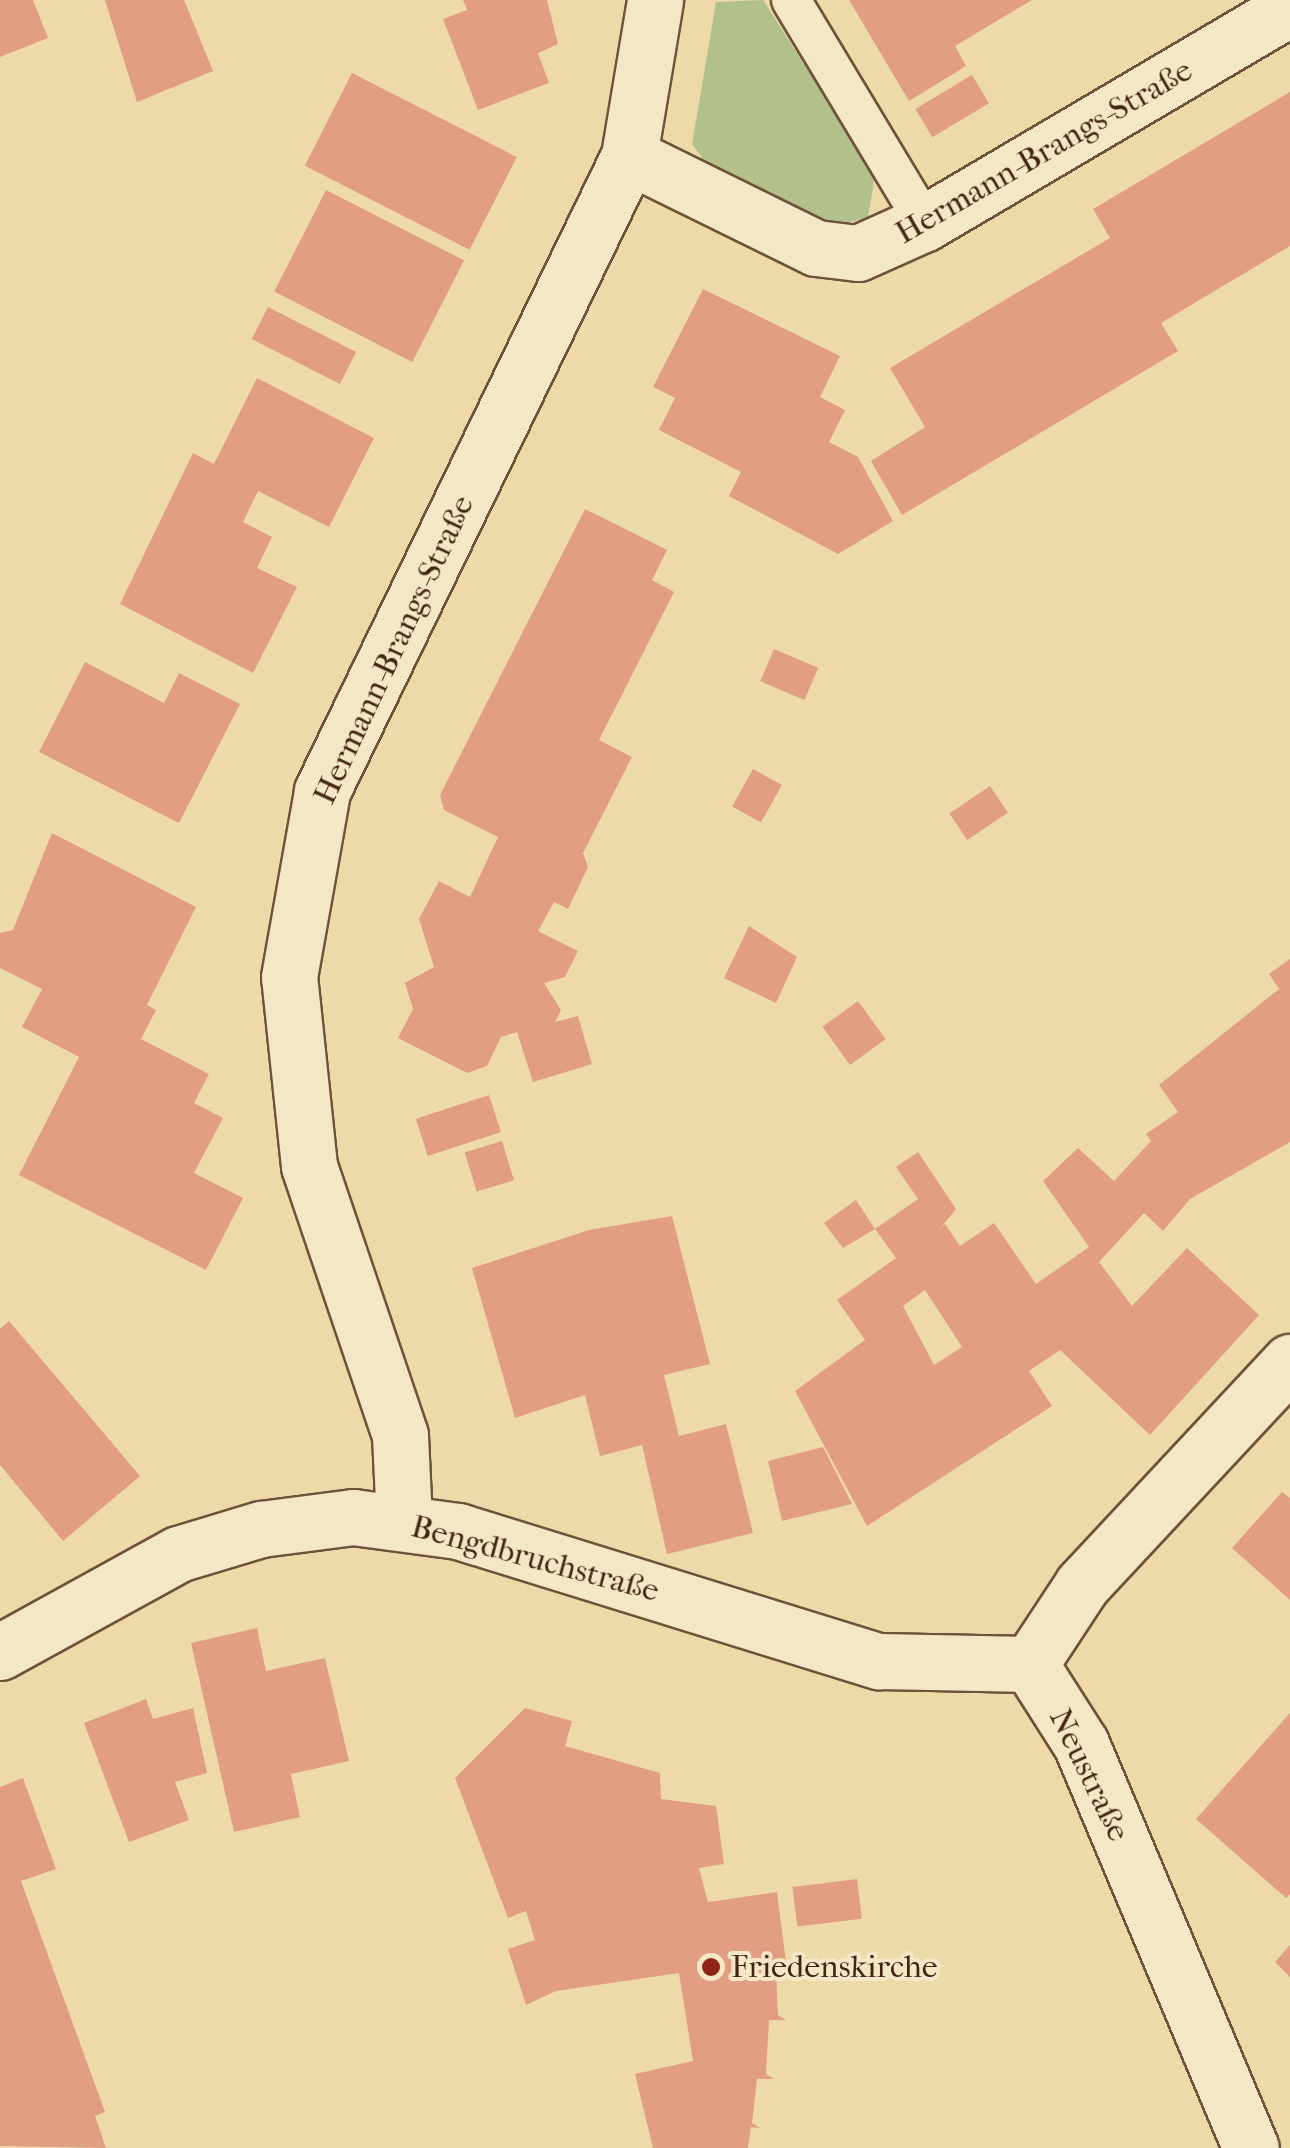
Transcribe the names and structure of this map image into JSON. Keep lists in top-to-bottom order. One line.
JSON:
{"streets":{"street":["Hermann-Brangs-Straße","Bengdbruchstraße","Neustraße"]},"crossings":[["Hermann-Brangs-Straße","Bengdbruchstraße"],["Bengdbruchstraße","Neustraße"]],"places":["Friedenskirche"]}
